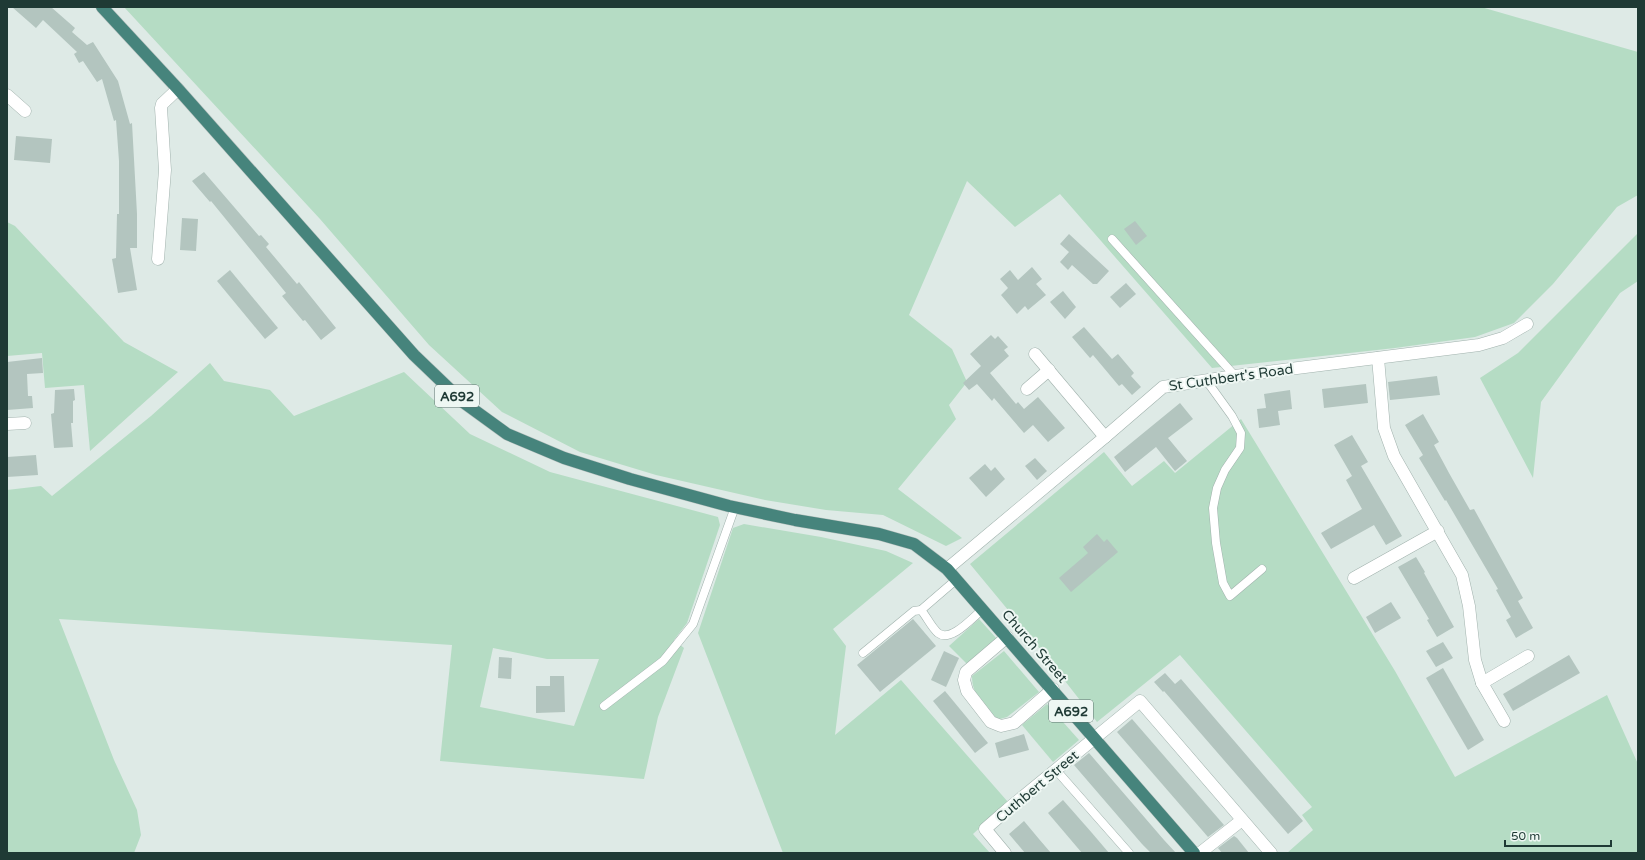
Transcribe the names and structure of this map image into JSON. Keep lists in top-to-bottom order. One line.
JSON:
{"streets":{"highway":["A692","Church Street"],"street":["St Cuthbert's Road","Cuthbert Street"]},"crossings":[["St Cuthbert's Road","A692"],["St Cuthbert's Road","Church Street"],["A692","Church Street"],["Church Street","Cuthbert Street"]],"scale_bar":"50 m"}
